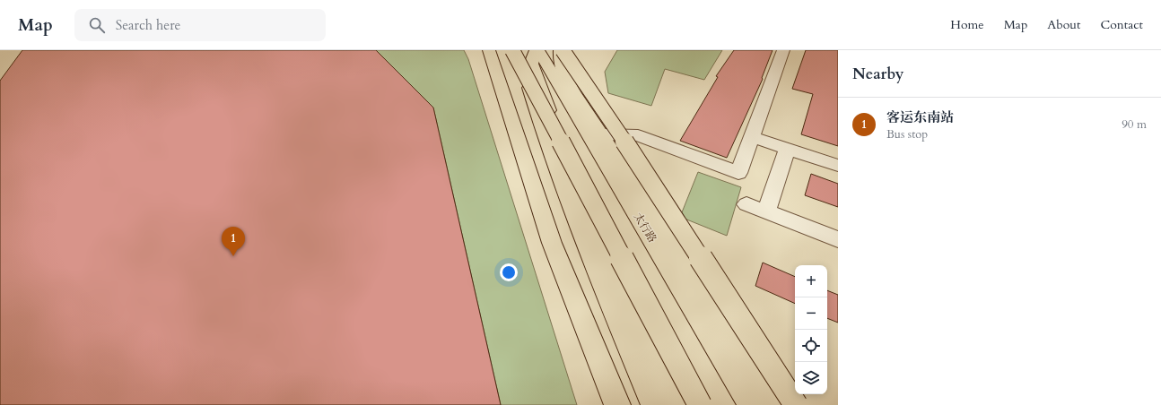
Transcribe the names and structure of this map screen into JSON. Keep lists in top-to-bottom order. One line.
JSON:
{"streets":{"main road":["太行路"]},"page":{"header":"Map","search":"Search here","nav":["Home","Map","About","Contact"],"heading":"Nearby","list":[{"mark":"1","name":"客运东南站","note":"Bus stop","value":"90 m"}],"pins":"1","map_buttons":["+","−"]}}
